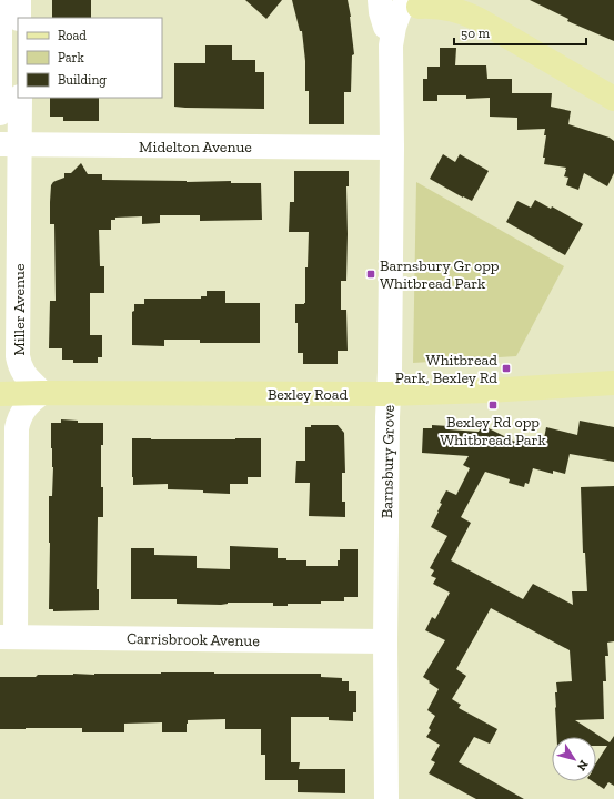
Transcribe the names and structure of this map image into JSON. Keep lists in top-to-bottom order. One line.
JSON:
{"streets":{"main road":["Bexley Road"],"street":["Midelton Avenue","Miller Avenue","Barnsbury Grove","Carrisbrook Avenue"]},"crossings":[["Midelton Avenue","Miller Avenue"],["Midelton Avenue","Barnsbury Grove"],["Miller Avenue","Bexley Road"],["Bexley Road","Barnsbury Grove"],["Barnsbury Grove","Carrisbrook Avenue"]],"places":{"transit":["Barnsbury Gr opp Whitbread Park","Whitbread Park, Bexley Rd","Bexley Rd opp Whitbread Park"]},"legend":["Road","Park","Building"],"scale_bar":"50 m","north":"bottom right"}
